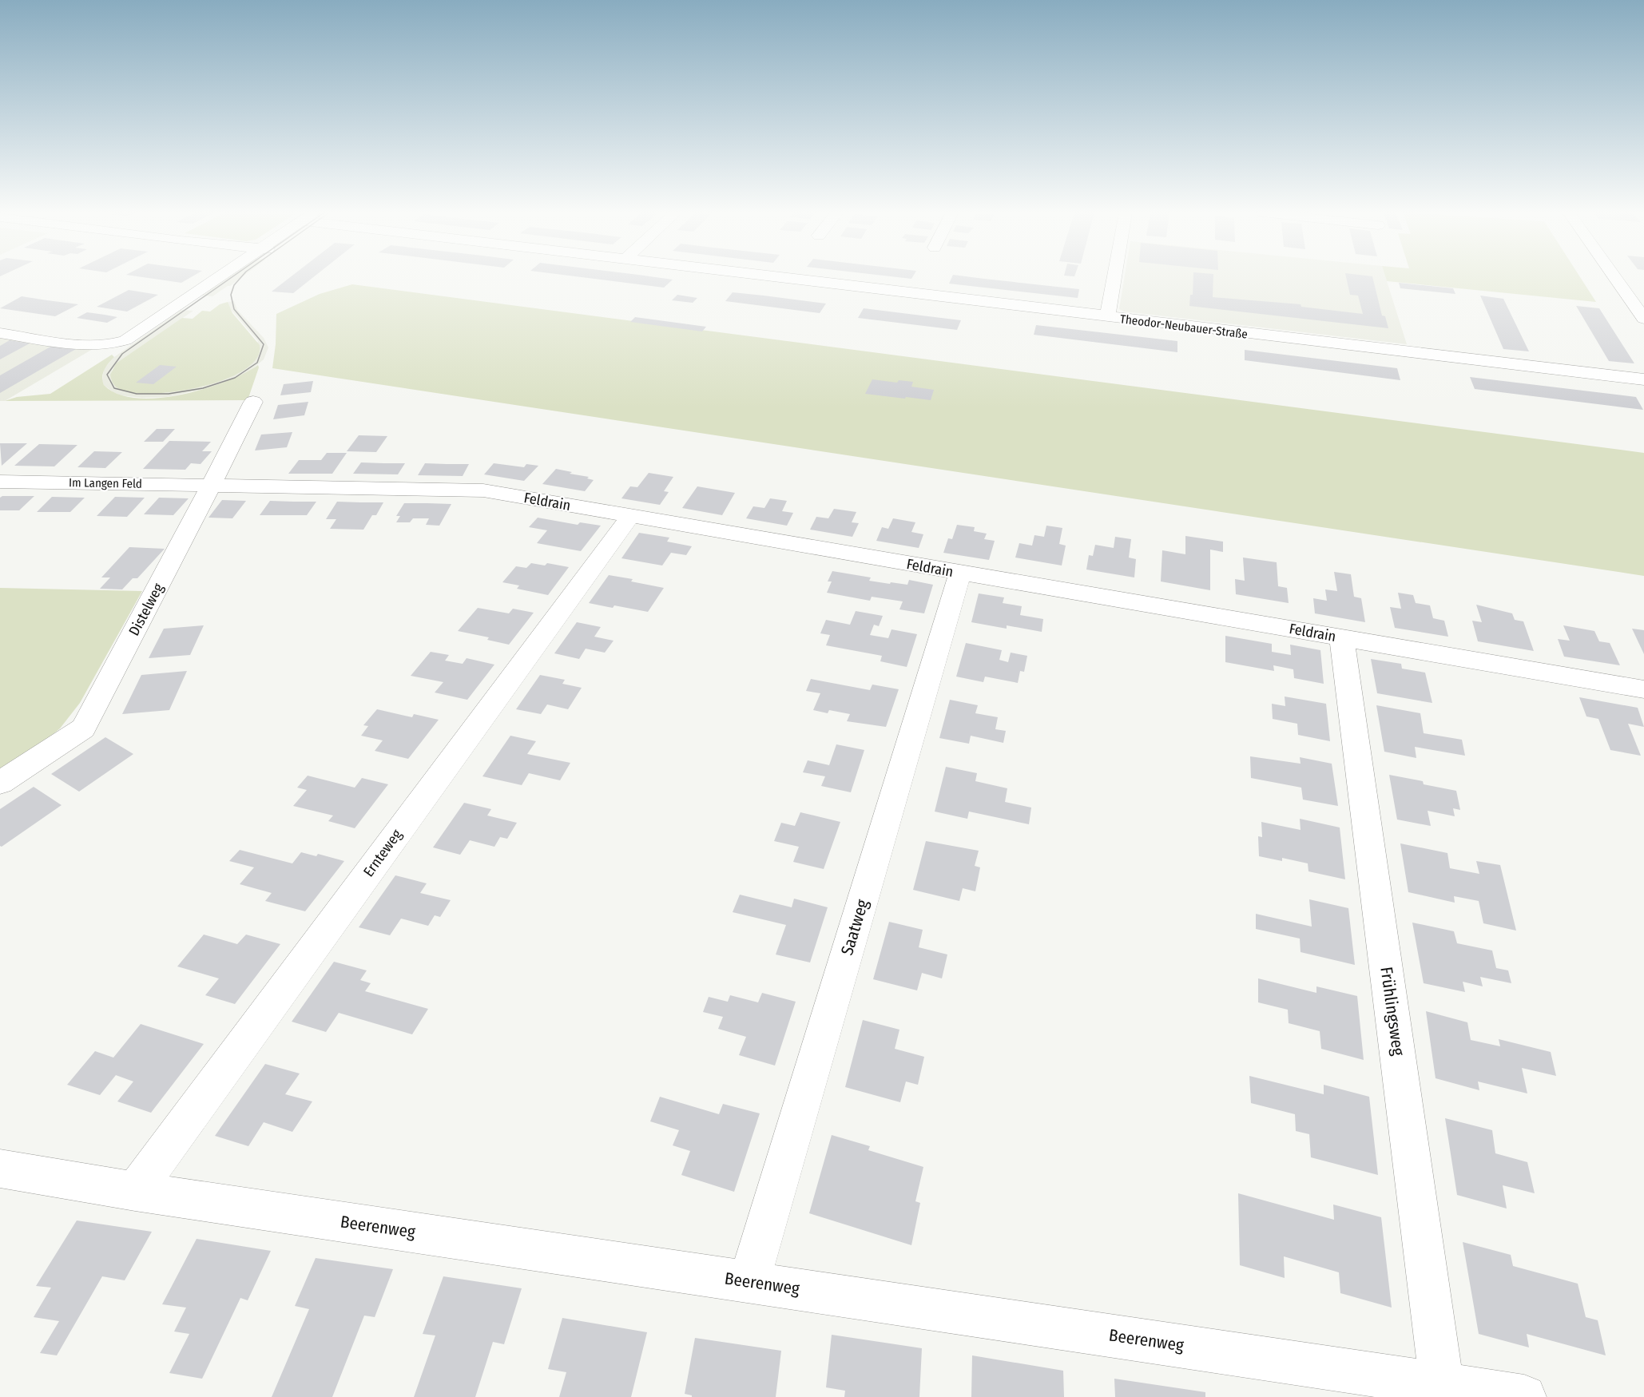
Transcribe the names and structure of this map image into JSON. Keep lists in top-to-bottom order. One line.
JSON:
{"streets":{"street":["Theodor-Neubauer-Straße","Im Langen Feld","Feldrain","Distelweg","Ernteweg","Saatweg","Frühlingsweg","Beerenweg"]},"crossings":[["Im Langen Feld","Feldrain"],["Im Langen Feld","Distelweg"],["Feldrain","Distelweg"],["Feldrain","Ernteweg"],["Feldrain","Saatweg"],["Feldrain","Frühlingsweg"],["Ernteweg","Beerenweg"],["Saatweg","Beerenweg"],["Frühlingsweg","Beerenweg"]]}
